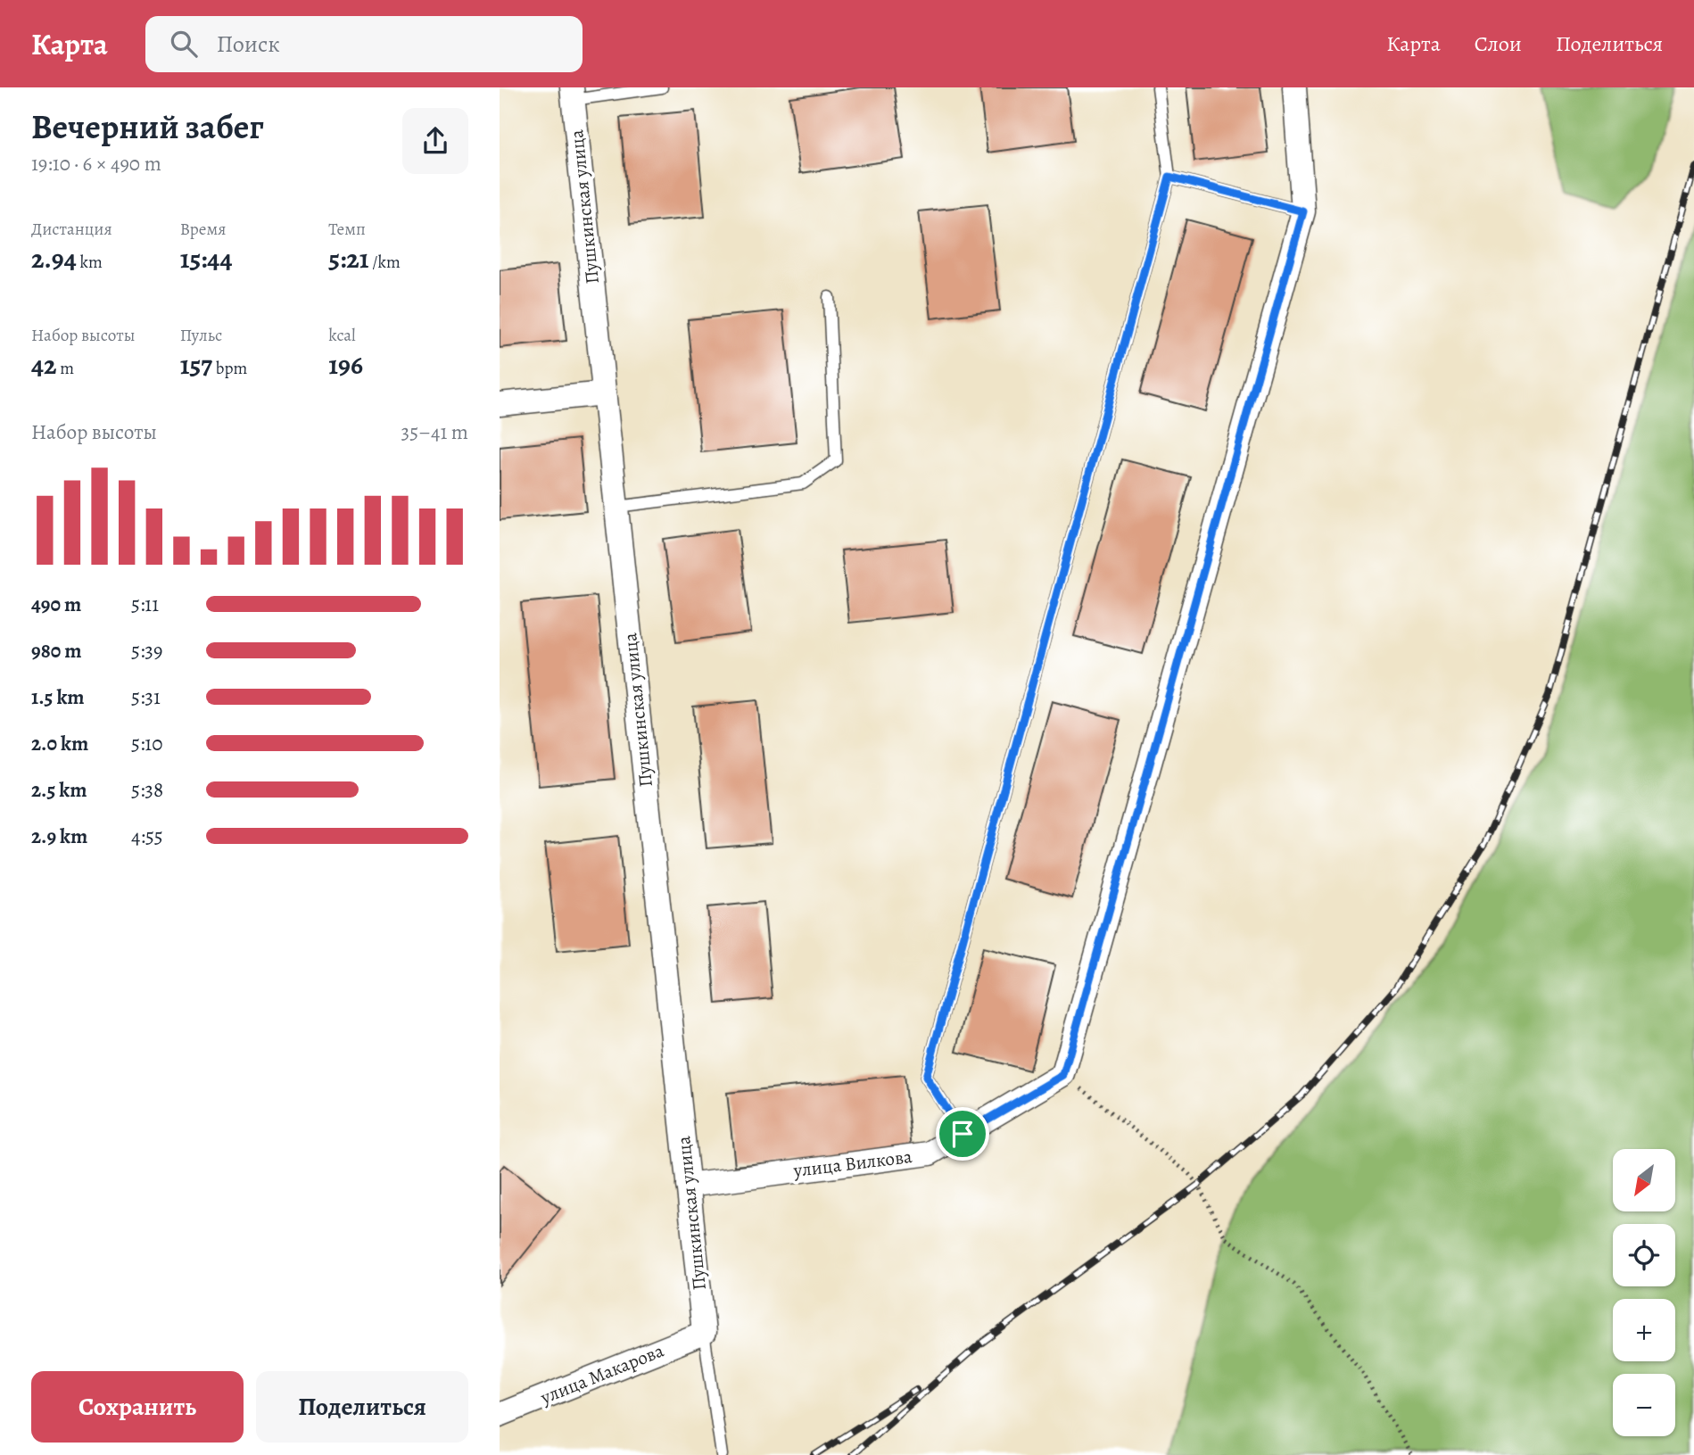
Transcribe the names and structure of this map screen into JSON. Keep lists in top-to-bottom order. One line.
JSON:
{"streets":{"street":["Пушкинская улица","улица Вилкова","улица Макарова"]},"crossings":[["Пушкинская улица","улица Вилкова"],["Пушкинская улица","улица Макарова"]],"north":"bottom left","page":{"header":"Карта","search":"Поиск","nav":["Карта","Слои","Поделиться"],"heading":["Вечерний забег","19:10 · 6 × 490 m"],"stats":[["Дистанция","2.94 km"],["Время","15:44"],["Темп","5:21 /km"],["Набор высоты","42 m"],["Пульс","157 bpm"],["kcal","196"]],"chart":["Набор высоты","35–41 m"],"list":[{"name":"490 m","note":"5:11"},{"name":"980 m","note":"5:39"},{"name":"1.5 km","note":"5:31"},{"name":"2.0 km","note":"5:10"},{"name":"2.5 km","note":"5:38"},{"name":"2.9 km","note":"4:55"}],"map_buttons":["+","−"],"buttons":["Сохранить","Поделиться"]}}
